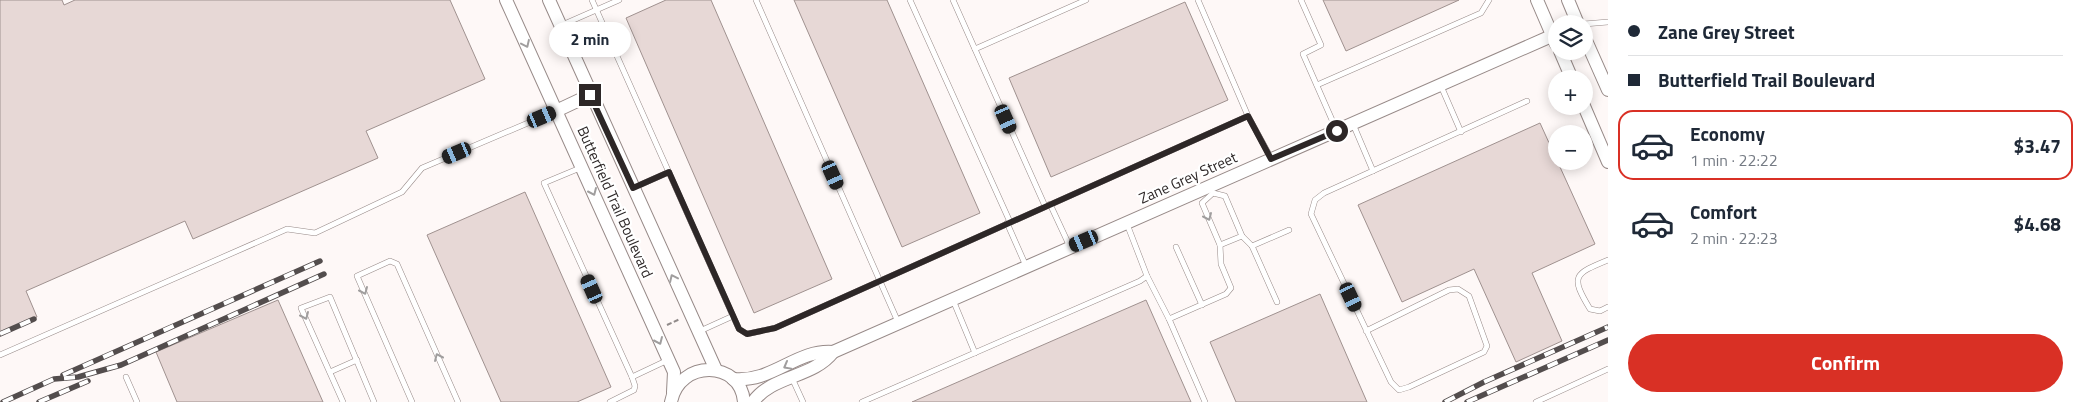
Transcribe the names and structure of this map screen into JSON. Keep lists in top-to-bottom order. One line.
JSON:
{"streets":{"street":["Zane Grey Street","Butterfield Trail Boulevard"]},"page":{"banner":["Zane Grey Street","Butterfield Trail Boulevard"],"map_buttons":["+","−"],"bubble":"2 min","list":[{"name":"Economy","note":"1 min · 22:22","value":"$3.47"},{"name":"Comfort","note":"2 min · 22:23","value":"$4.68"}],"buttons":"Confirm"}}
